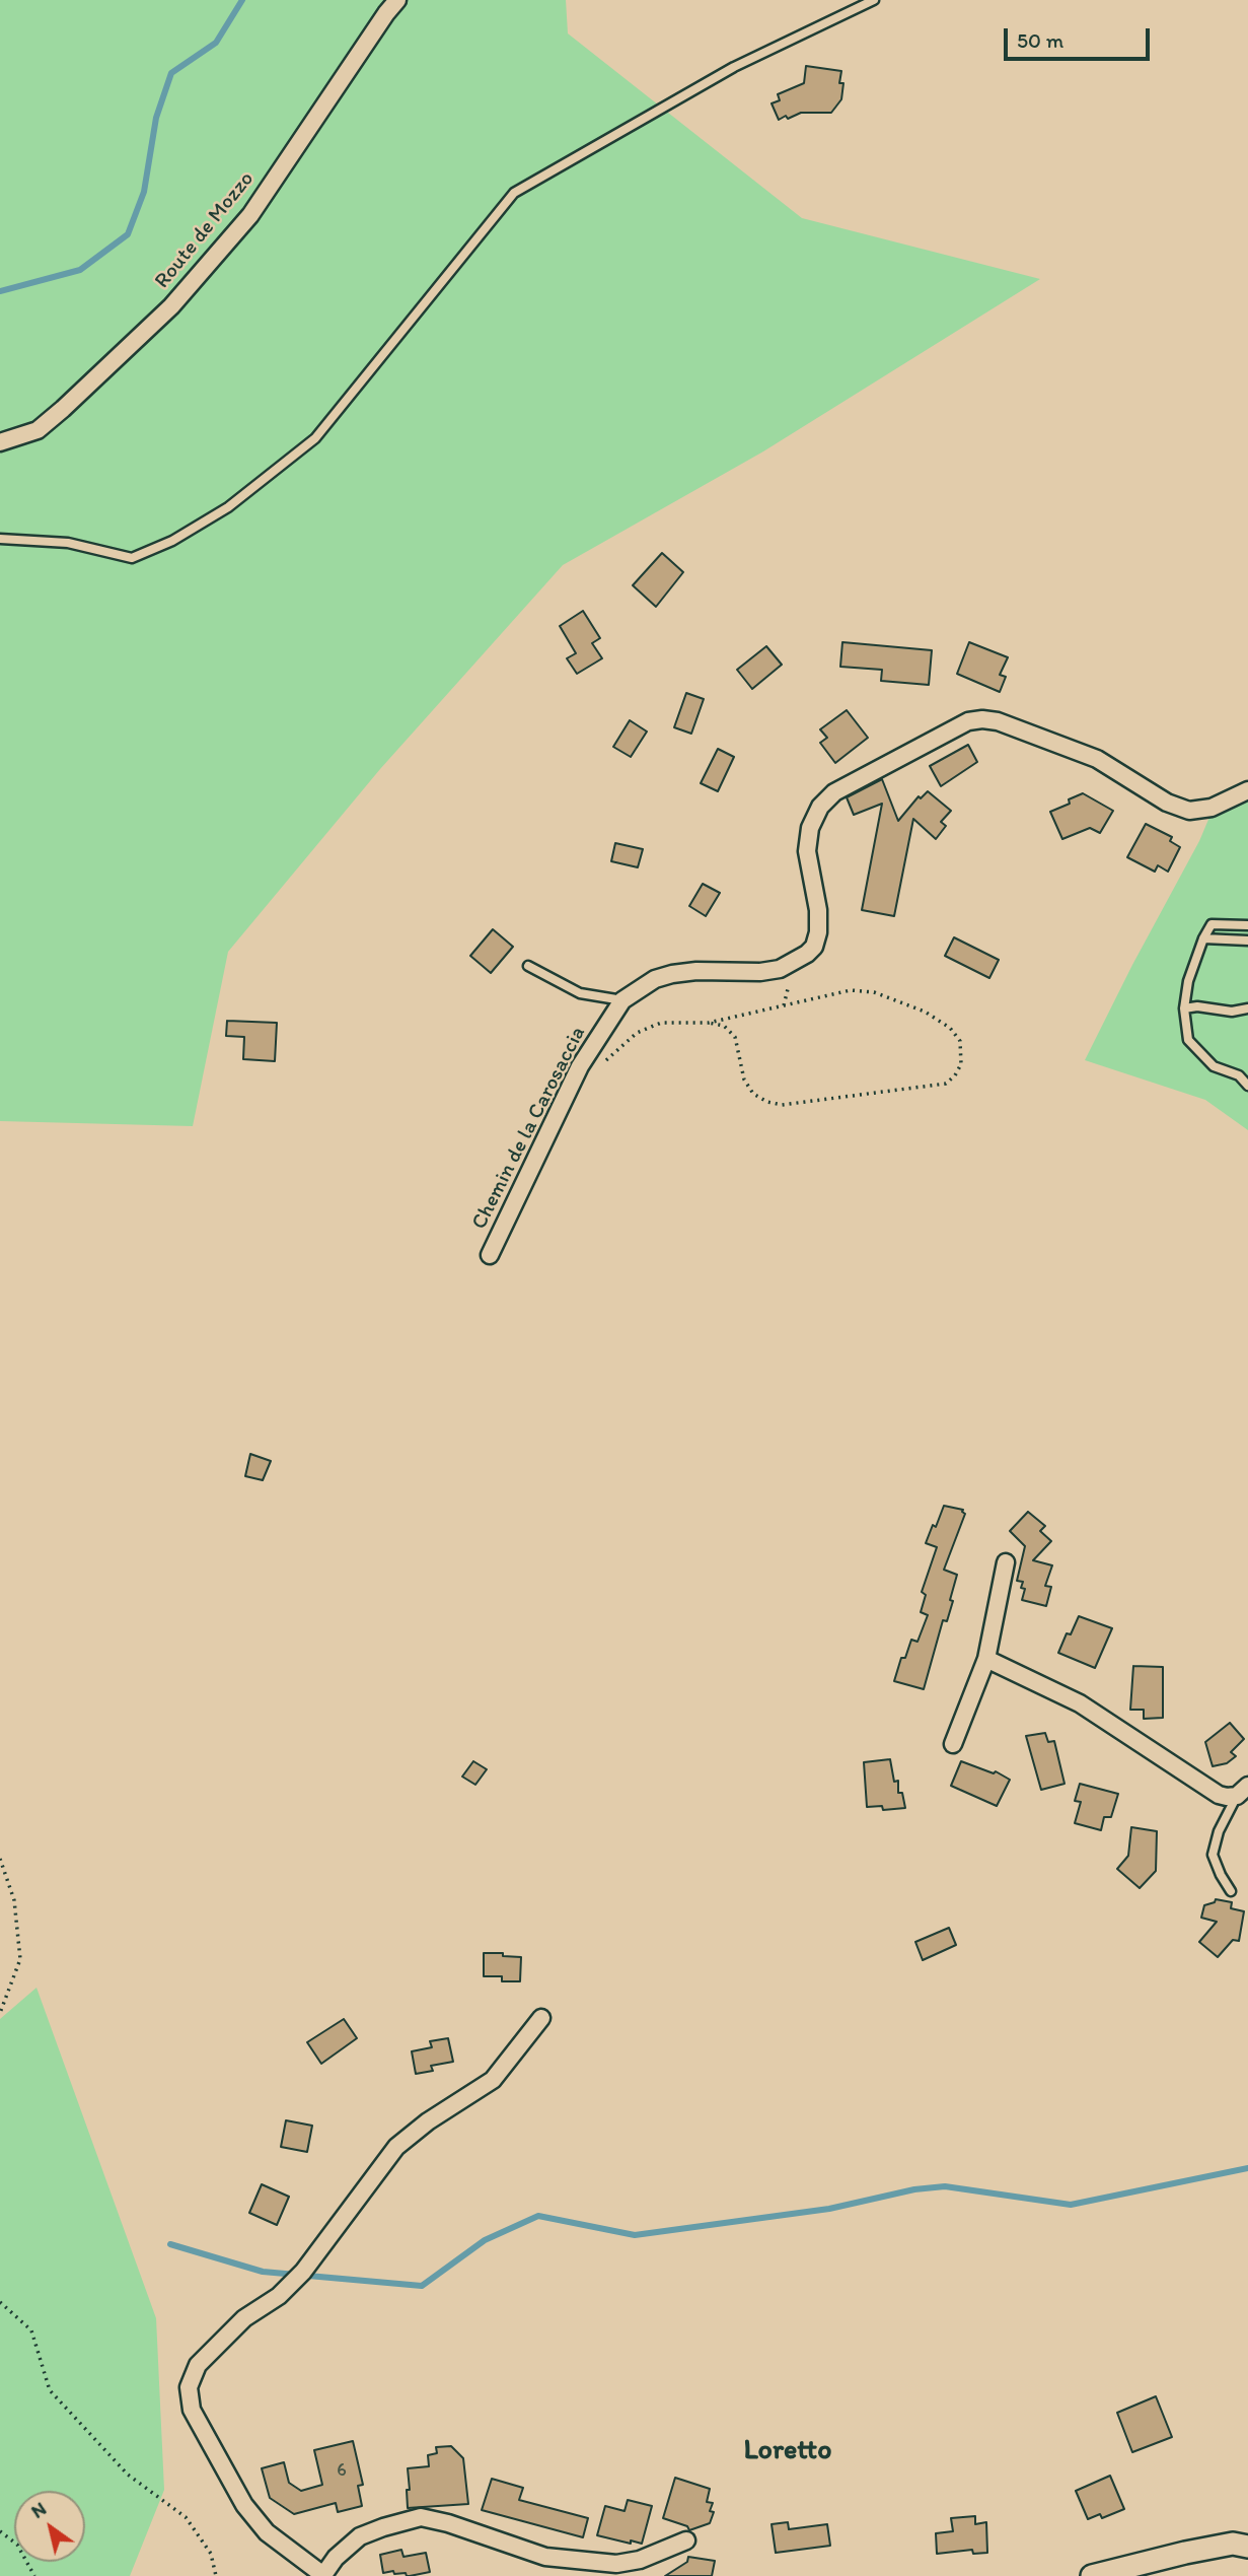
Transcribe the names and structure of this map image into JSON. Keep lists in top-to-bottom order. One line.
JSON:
{"streets":{"street":["Route de Mozzo","Chemin de la Carosaccia"]},"districts":["Loretto"],"house_numbers":["6"],"scale_bar":"50 m","north":"top left"}
